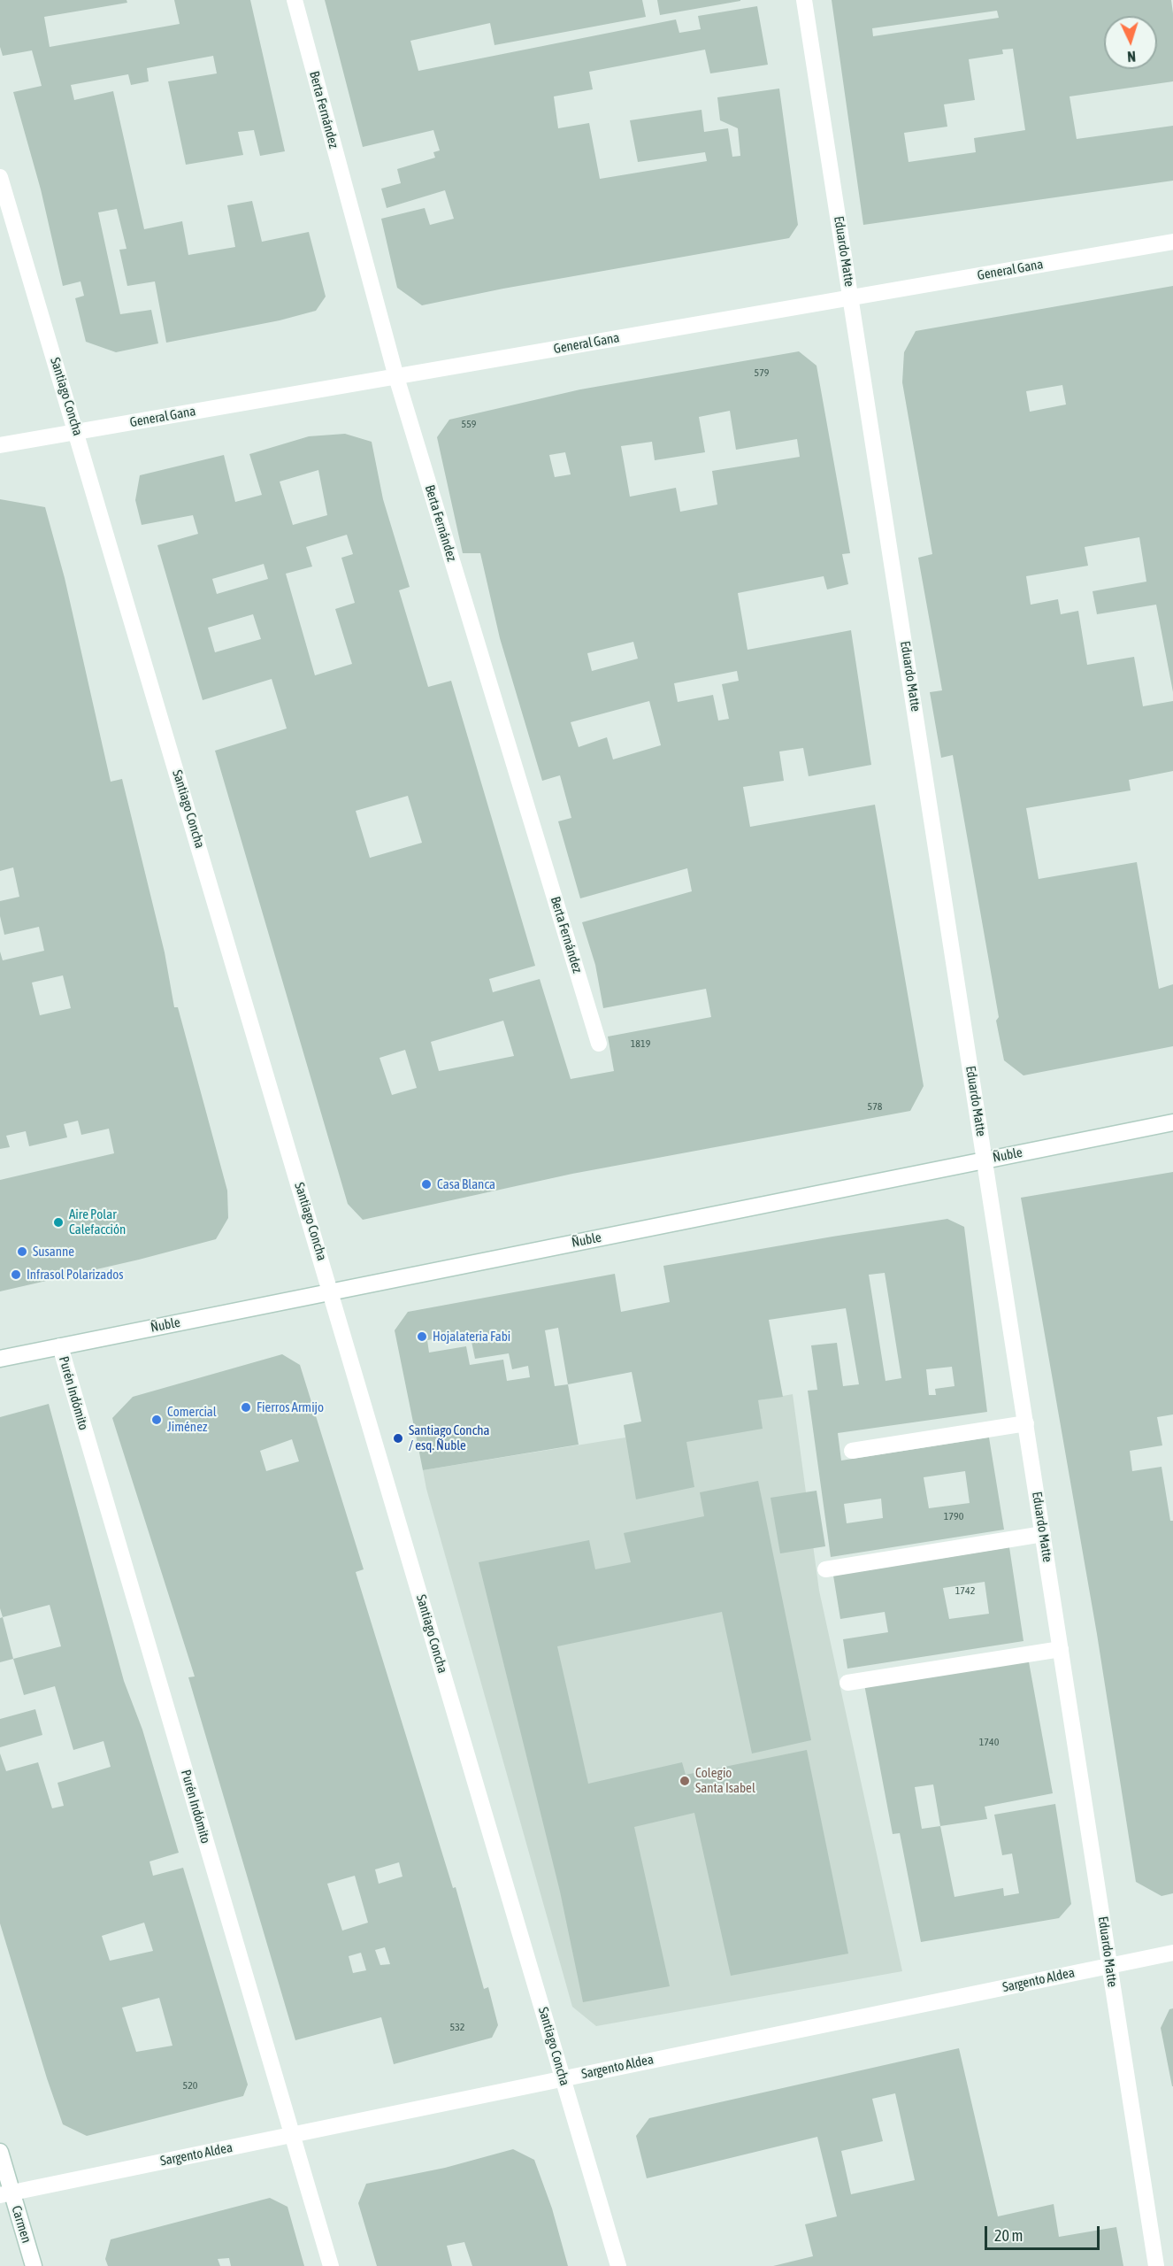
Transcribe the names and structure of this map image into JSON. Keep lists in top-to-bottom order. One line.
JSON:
{"streets":{"street":["Berta Fernández","Eduardo Matte","General Gana","Santiago Concha","Ñuble","Purén Indómito","Sargento Aldea","Carmen"]},"crossings":[["Berta Fernández","General Gana"],["Eduardo Matte","General Gana"],["Eduardo Matte","Ñuble"],["Eduardo Matte","Sargento Aldea"],["General Gana","Santiago Concha"],["Santiago Concha","Ñuble"],["Santiago Concha","Sargento Aldea"],["Ñuble","Purén Indómito"],["Purén Indómito","Sargento Aldea"],["Sargento Aldea","Carmen"]],"places":["Casa Blanca","Aire Polar Calefacción","Susanne","Infrasol Polarizados","Hojalateria Fabi","Fierros Armijo","Comercial Jiménez","Santiago Concha / esq. Ñuble","Colegio Santa Isabel"],"house_numbers":["579","559","1819","578","1790","1742","1740","532","520"],"scale_bar":"20 m","north":"bottom"}
